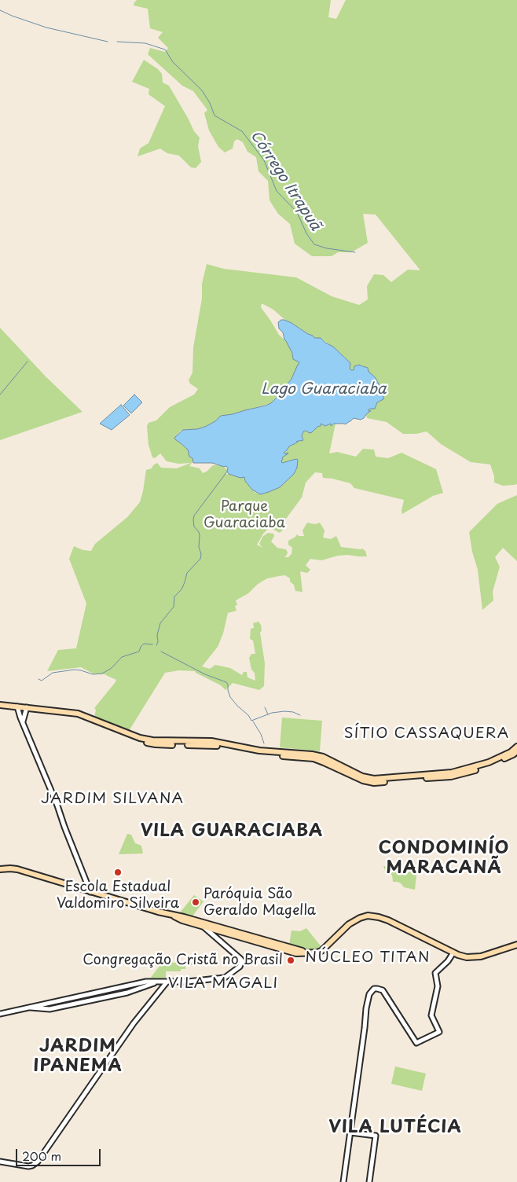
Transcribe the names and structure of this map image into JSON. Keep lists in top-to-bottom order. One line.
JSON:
{"districts":["SÍTIO CASSAQUERA","JARDIM SILVANA","VILA GUARACIABA","CONDOMINÍO MARACANÃ","NÚCLEO TITAN","VILA MAGALI","JARDIM IPANEMA","VILA LUTÉCIA"],"water":["Córrego Itrapuã","Lago Guaraciaba"],"parks":["Parque Guaraciaba"],"places":["Escola Estadual Valdomiro Silveira","Paróquia São Geraldo Magella","Congregação Cristã no Brasil"],"scale_bar":"200 m"}
